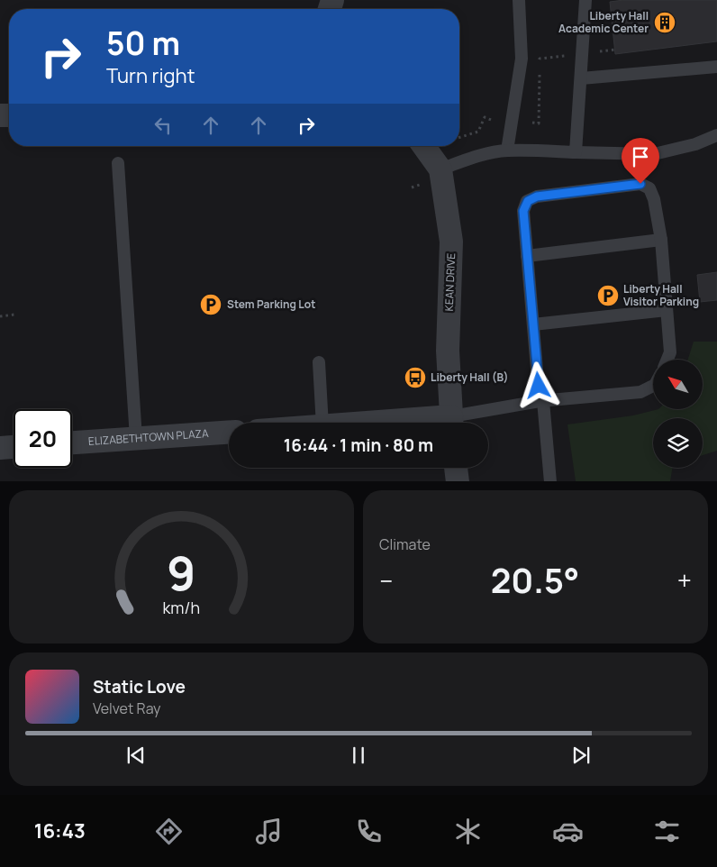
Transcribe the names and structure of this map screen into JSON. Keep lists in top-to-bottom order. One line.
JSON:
{"streets":{"street":["KEAN DRIVE","ELIZABETHTOWN PLAZA"]},"places":{"building":["Liberty Hall Academic Center"],"parking":["Liberty Hall Visitor Parking","Stem Parking Lot"],"bus stop":["Liberty Hall (B)"]},"north":"top left","page":{"turn":["50 m","Turn right"],"limit":"20","trip":"16:44 · 1 min · 80 m","tile":"Climate","heat":["−","20.5°","+"],"song":["Static Love","Velvet Ray"],"tabs":"16:43","gauge":["9","km/h"]}}
